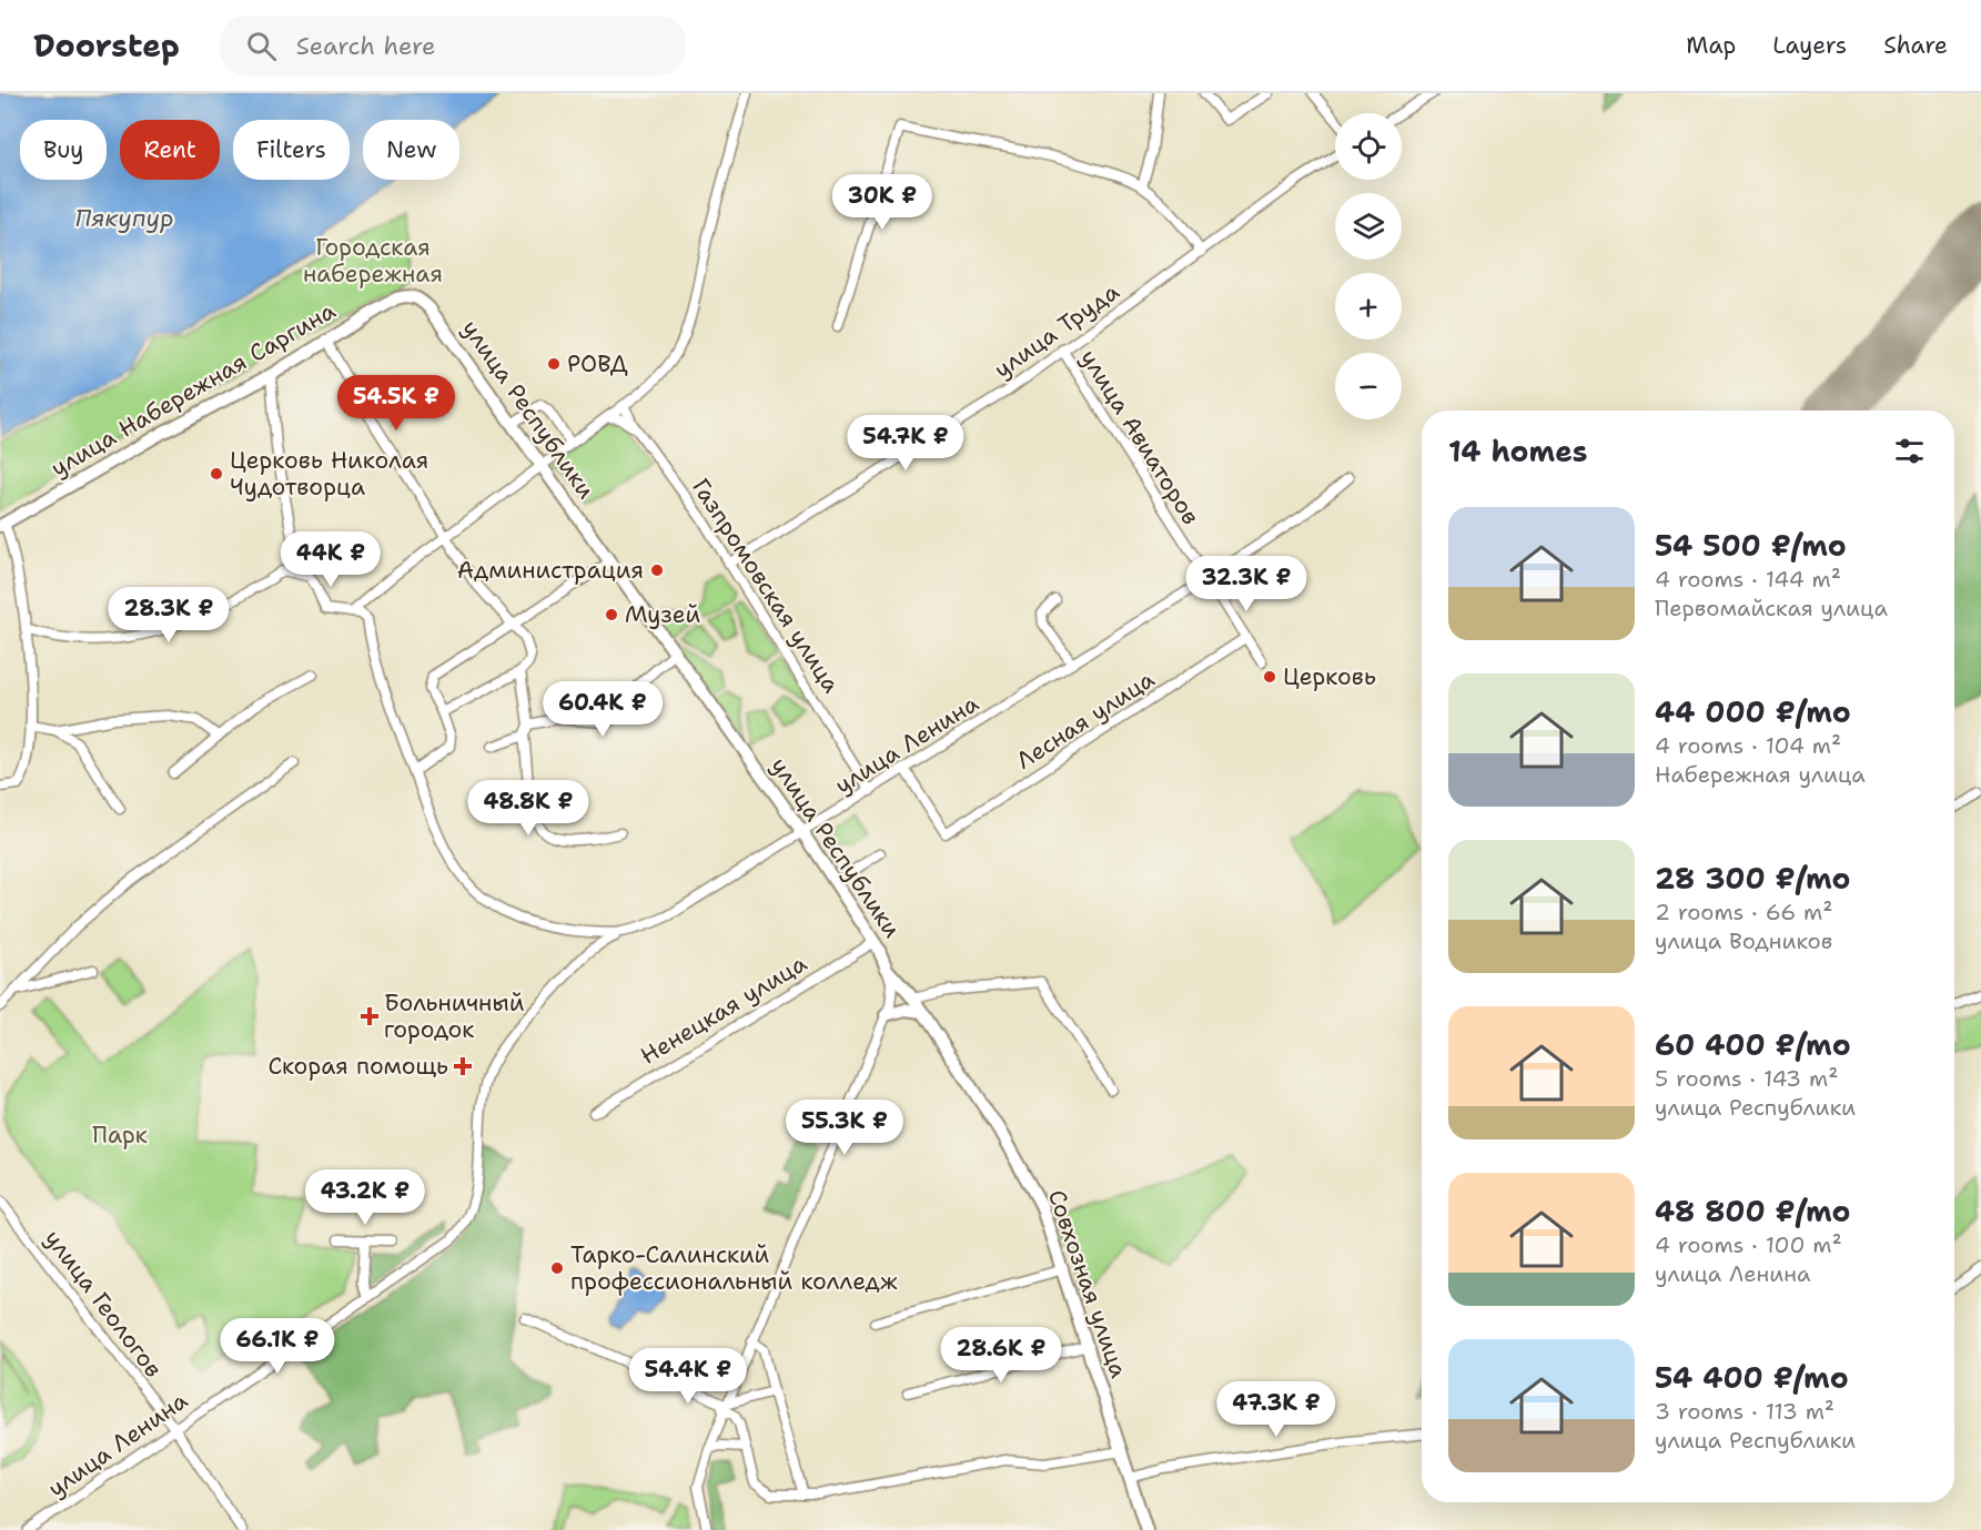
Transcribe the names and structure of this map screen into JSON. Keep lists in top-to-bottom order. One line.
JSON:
{"streets":{"main road":["улица Набережная Саргина","улица Республики","Совхозная улица"],"street":["улица Труда","улица Авиаторов","Газпромовская улица","Лесная улица","улица Ленина","Ненецкая улица","улица Геологов"]},"crossings":[["улица Труда","улица Авиаторов"],["улица Труда","Газпромовская улица"],["улица Набережная Саргина","улица Республики"],["улица Республики","улица Ленина"],["улица Республики","Ненецкая улица"],["улица Республики","Совхозная улица"],["улица Авиаторов","Лесная улица"],["улица Авиаторов","улица Ленина"],["Газпромовская улица","улица Ленина"],["Лесная улица","улица Ленина"],["улица Ленина","улица Геологов"]],"water":["Пякупур"],"parks":["Городская набережная","Парк"],"places":{"other":["РОВД","Церковь Николая Чудотворца","Администрация","Музей","Церковь","Тарко-Салинский профессиональный колледж"],"health":["Больничный городок","Скорая помощь"]},"page":{"header":"Doorstep","search":"Search here","nav":["Map","Layers","Share"],"map_buttons":["+","−"],"chip":["Buy","Rent","Filters","New"],"price":["30K ₽","54.5K ₽","54.7K ₽","44K ₽","32.3K ₽","28.3K ₽","60.4K ₽","48.8K ₽","55.3K ₽","43.2K ₽","66.1K ₽","28.6K ₽","54.4K ₽","47.3K ₽"],"heading":"14 homes","list":[{"name":"54 500 ₽/mo","note":"4 rooms · 144 m² · Первомайская улица"},{"name":"44 000 ₽/mo","note":"4 rooms · 104 m² · Набережная улица"},{"name":"28 300 ₽/mo","note":"2 rooms · 66 m² · улица Водников"},{"name":"60 400 ₽/mo","note":"5 rooms · 143 m² · улица Республики"},{"name":"48 800 ₽/mo","note":"4 rooms · 100 m² · улица Ленина"},{"name":"54 400 ₽/mo","note":"3 rooms · 113 m² · улица Республики"}]}}
